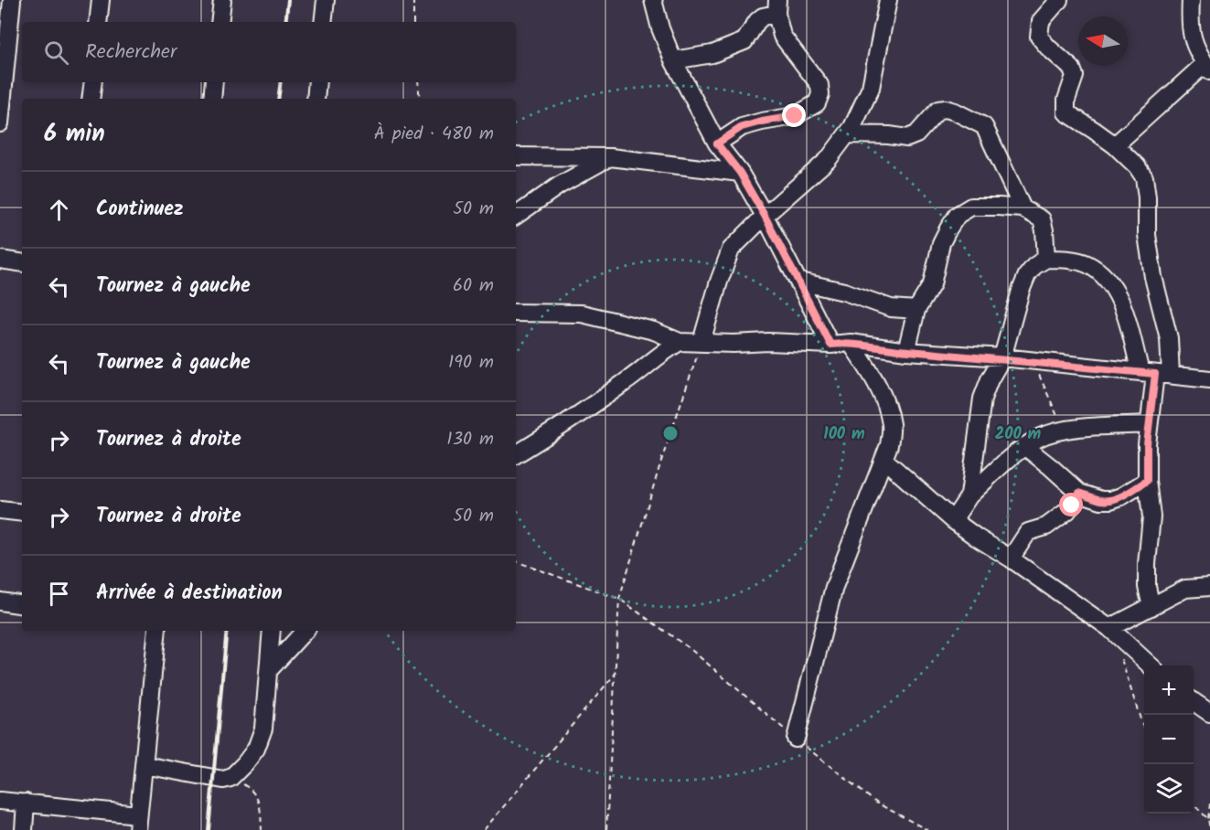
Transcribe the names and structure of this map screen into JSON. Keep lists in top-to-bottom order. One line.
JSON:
{"north":"left","page":{"search":"Rechercher","heading":["6 min","À pied · 480 m"],"list":[["Continuez","50 m"],["Tournez à gauche","60 m"],["Tournez à gauche","190 m"],["Tournez à droite","130 m"],["Tournez à droite","50 m"],"Arrivée à destination"],"map_buttons":["+","−"]},"rings":["100 m","200 m"]}
